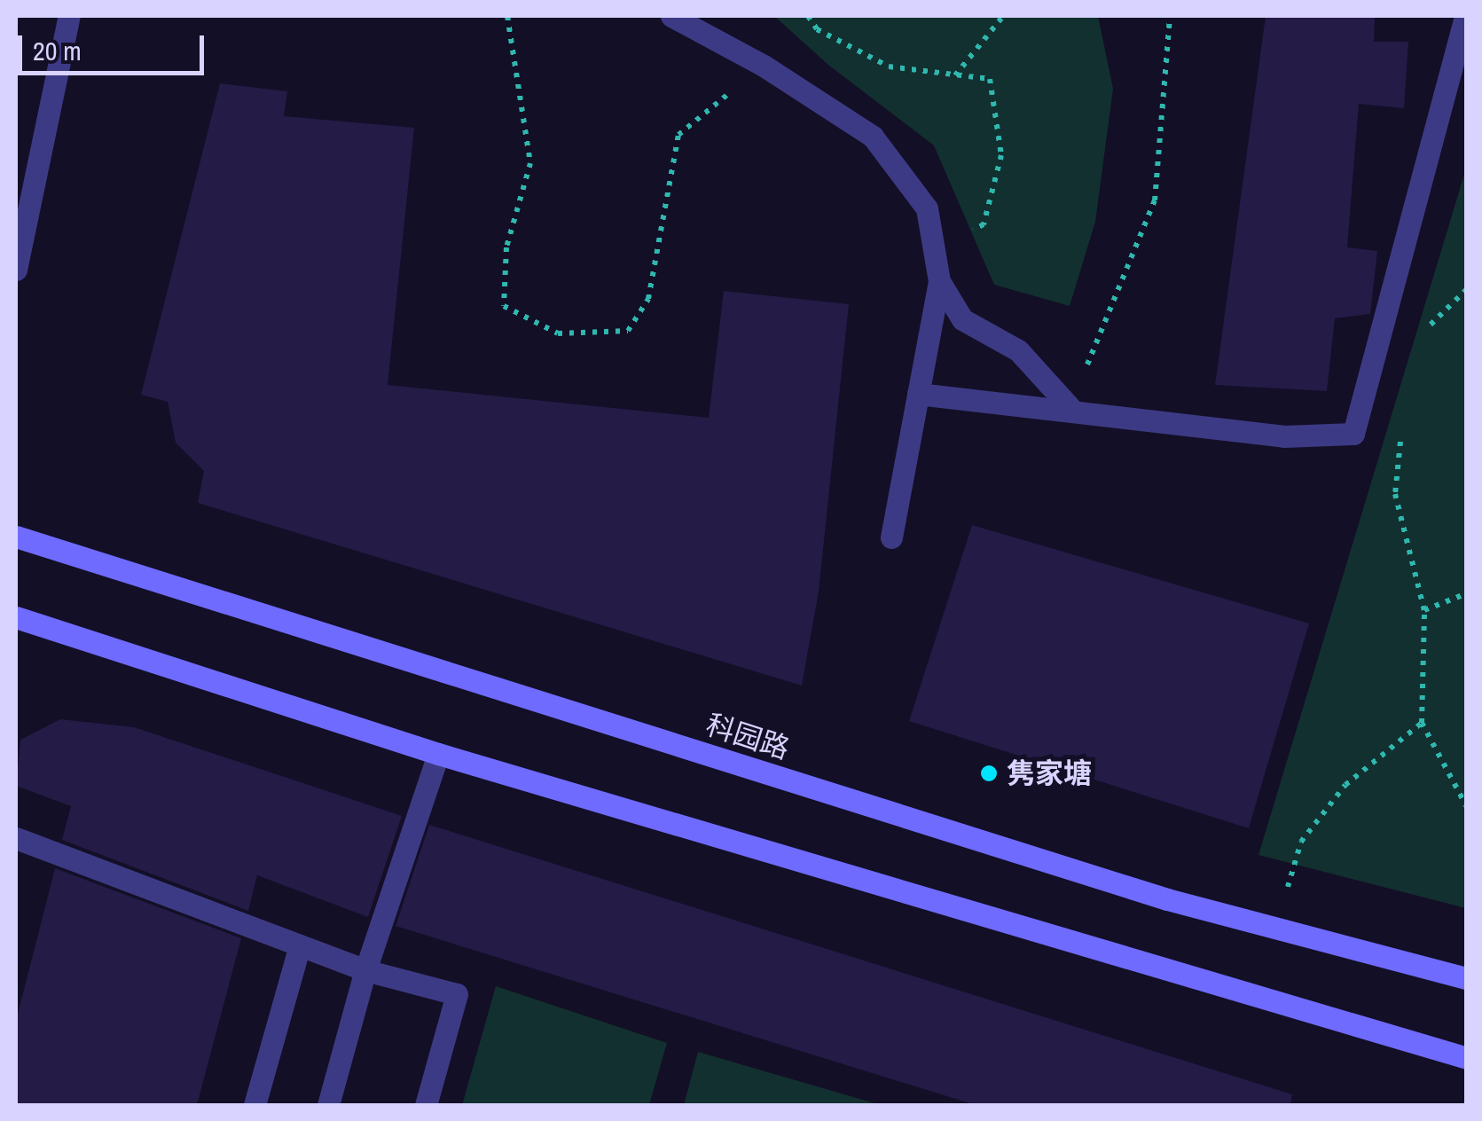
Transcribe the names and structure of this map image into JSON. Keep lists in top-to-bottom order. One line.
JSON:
{"streets":{"street":["科园路"]},"places":["隽家塘"],"scale_bar":"20 m"}
